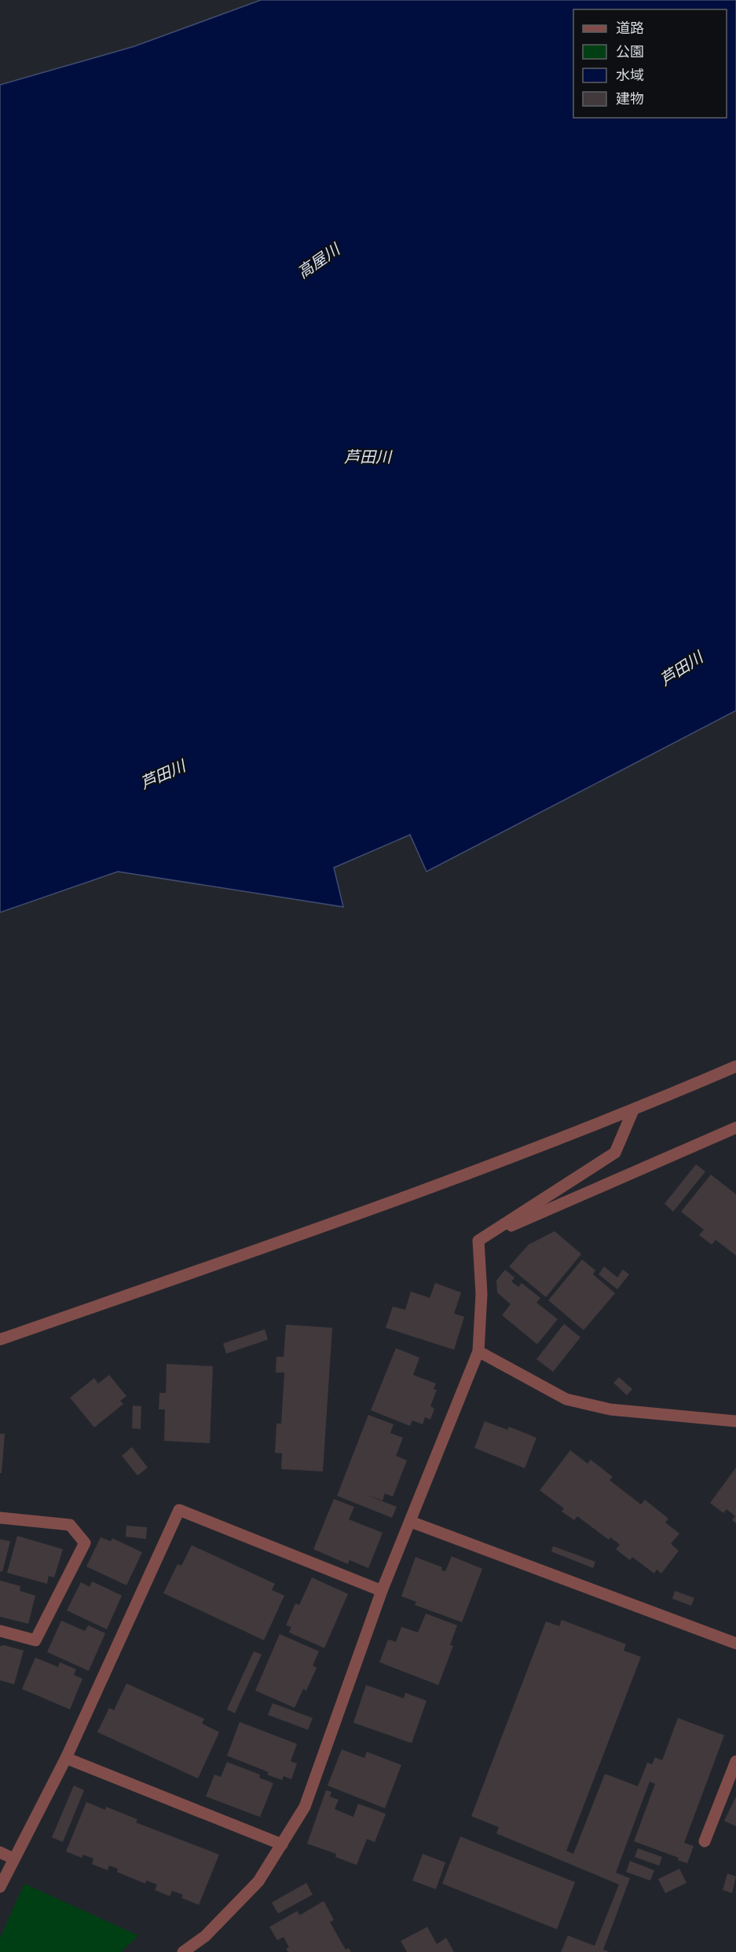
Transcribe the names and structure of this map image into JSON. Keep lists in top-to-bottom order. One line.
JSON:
{"water":["高屋川","芦田川"],"legend":["道路","公園","水域","建物"]}
